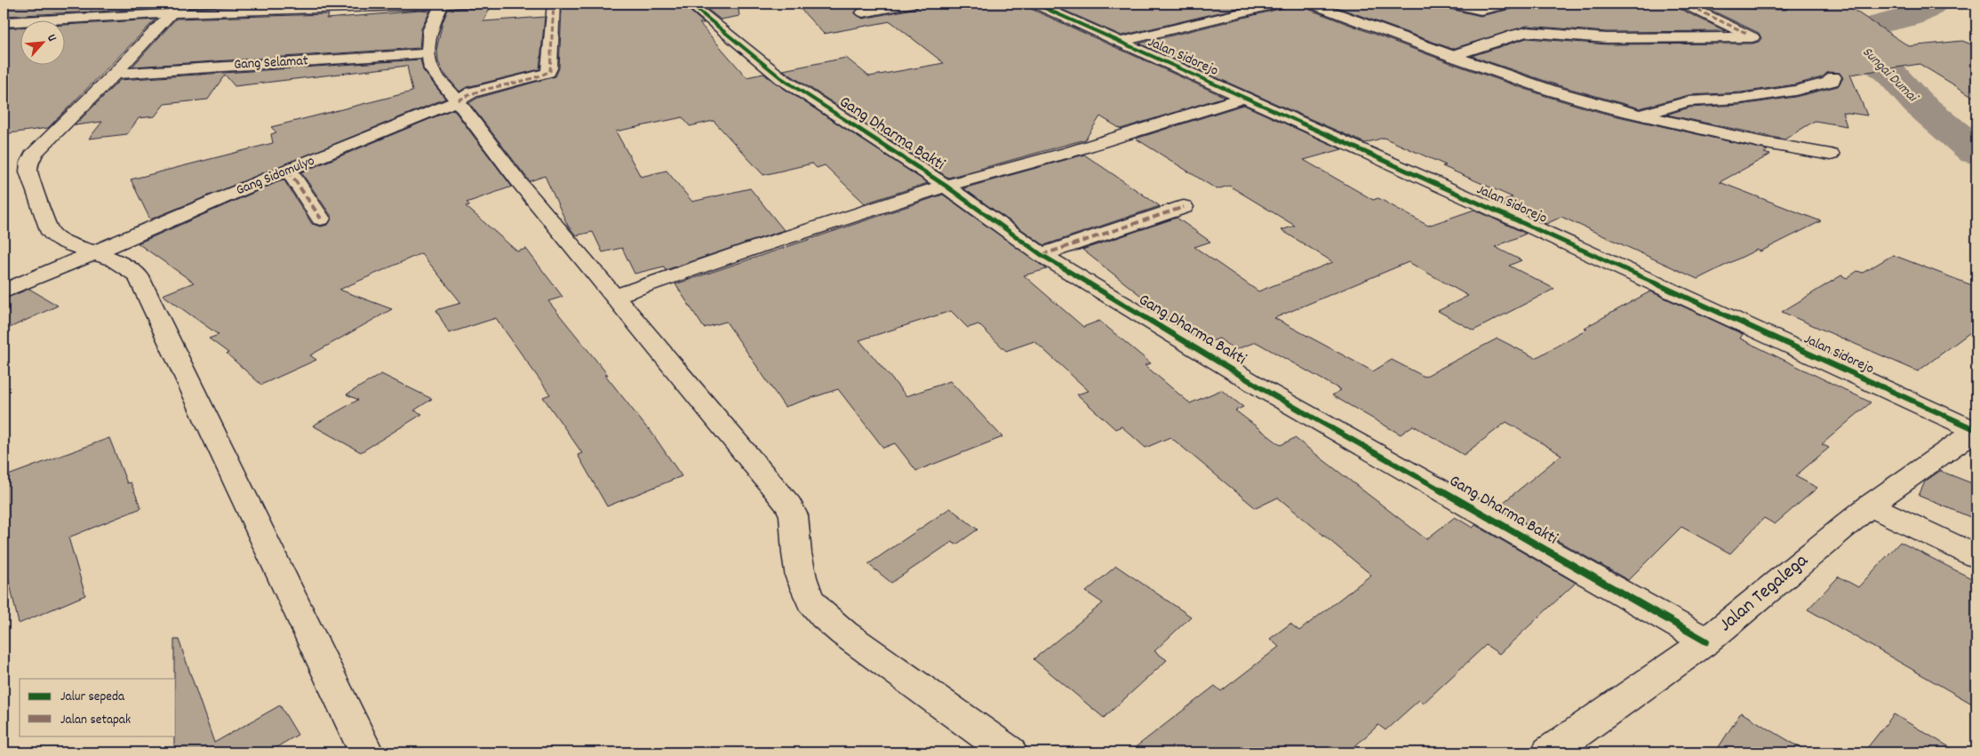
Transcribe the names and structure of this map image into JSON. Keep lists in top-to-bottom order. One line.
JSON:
{"streets":{"street":["Jalan Sidorejo","Gang Selamat","Gang Dharma Bakti","Gang Sidomulyo","Jalan Tegalega"]},"crossings":[["Jalan Sidorejo","Jalan Tegalega"],["Gang Dharma Bakti","Jalan Tegalega"]],"water":["Sungai Dumai"],"legend":["Jalur sepeda","Jalan setapak"],"north":"top right"}
